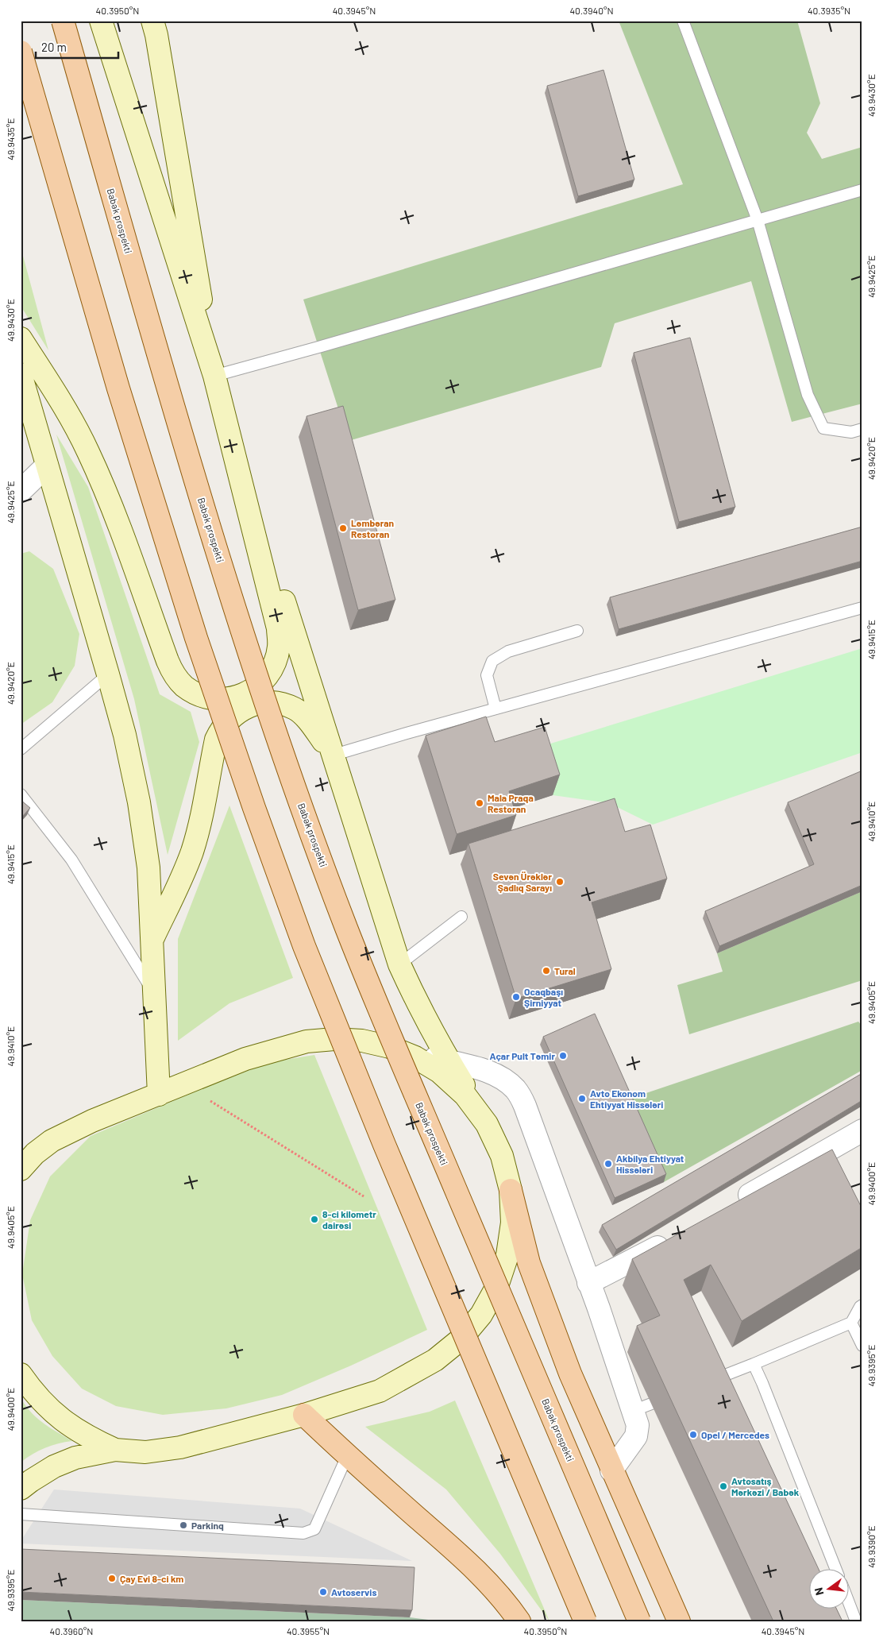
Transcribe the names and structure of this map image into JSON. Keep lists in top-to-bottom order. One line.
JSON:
{"streets":{"main road":["Babək prospekti"]},"places":["Ləmbəran Restoran","Mala Praqa Restoran","Sevən Ürəklər Şadlıq Sarayı","Tural","Ocaqbaşı Şirniyyat","Açar Pult Təmir","Avto Ekonom Ehtiyyat Hissələri","Akbilya Ehtiyyat Hissələri","8-ci kilometr dairəsi","Opel / Mercedes","Avtosatış Mərkəzi / Babək","Parkinq","Çay Evi 8-ci km","Avtoservis"],"scale_bar":"20 m","north":"left","coordinates":["40.3950°N","40.3945°N","40.3940°N","40.3935°N","49.9430°E","49.9435°E","49.9425°E","49.9420°E","49.9415°E","49.9410°E","49.9405°E","49.9400°E","49.9395°E","49.9390°E","40.3960°N","40.3955°N"]}
